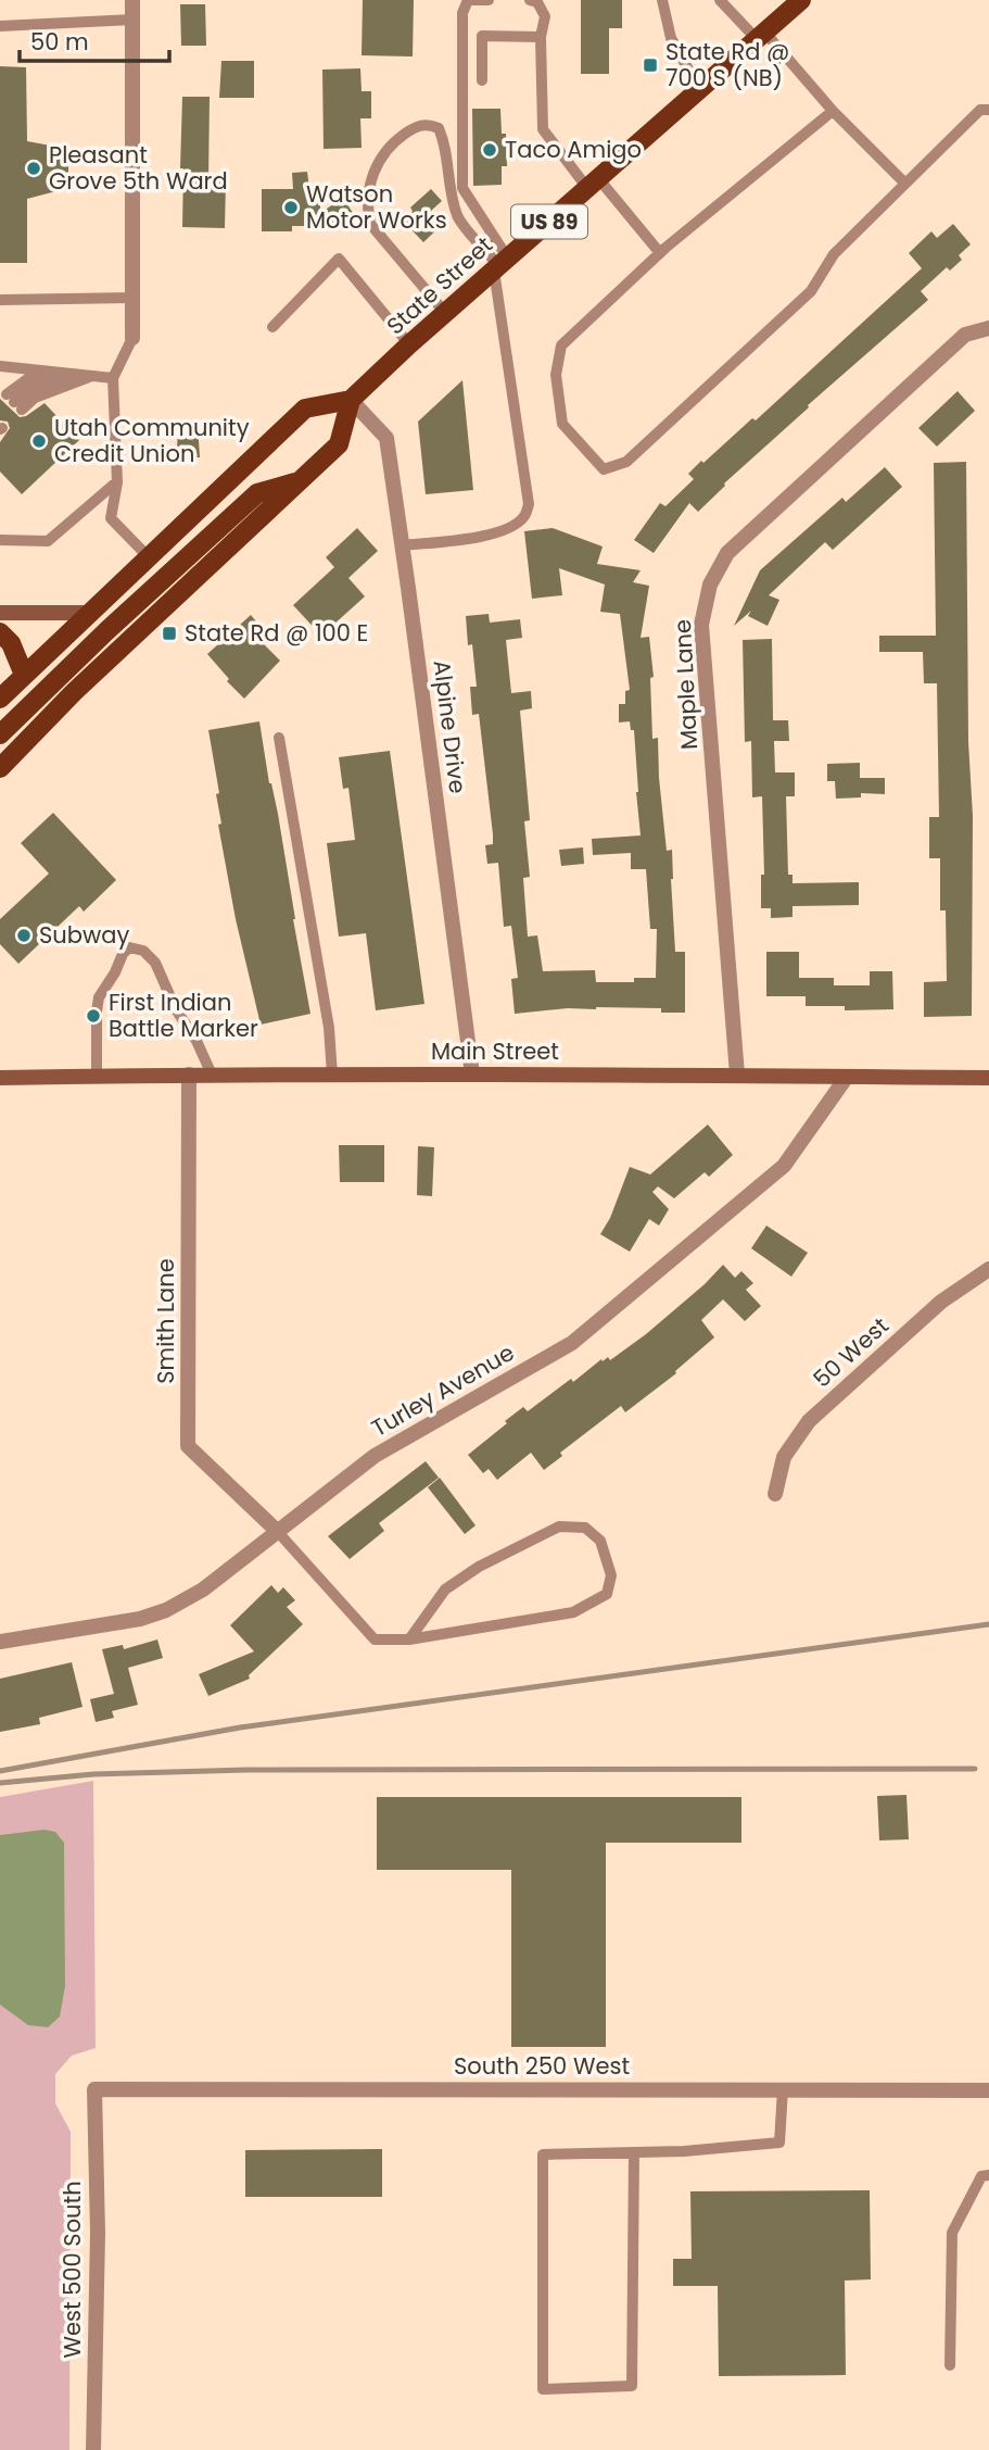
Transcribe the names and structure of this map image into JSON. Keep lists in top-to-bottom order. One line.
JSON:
{"streets":{"main road":["US 89","State Street","Main Street"],"street":["Maple Lane","Alpine Drive","Smith Lane","50 West","Turley Avenue","South 250 West","West 500 South"]},"crossings":[["State Street","Alpine Drive"],["Maple Lane","Main Street"],["Alpine Drive","Main Street"],["Main Street","Smith Lane"],["Main Street","Turley Avenue"],["Smith Lane","Turley Avenue"],["South 250 West","West 500 South"]],"places":{"transit":["State Rd @ 700 S (NB)","State Rd @ 100 E"],"other":["Taco Amigo","Pleasant Grove 5th Ward","Watson Motor Works","Utah Community Credit Union","Subway","First Indian Battle Marker"]},"scale_bar":"50 m"}
